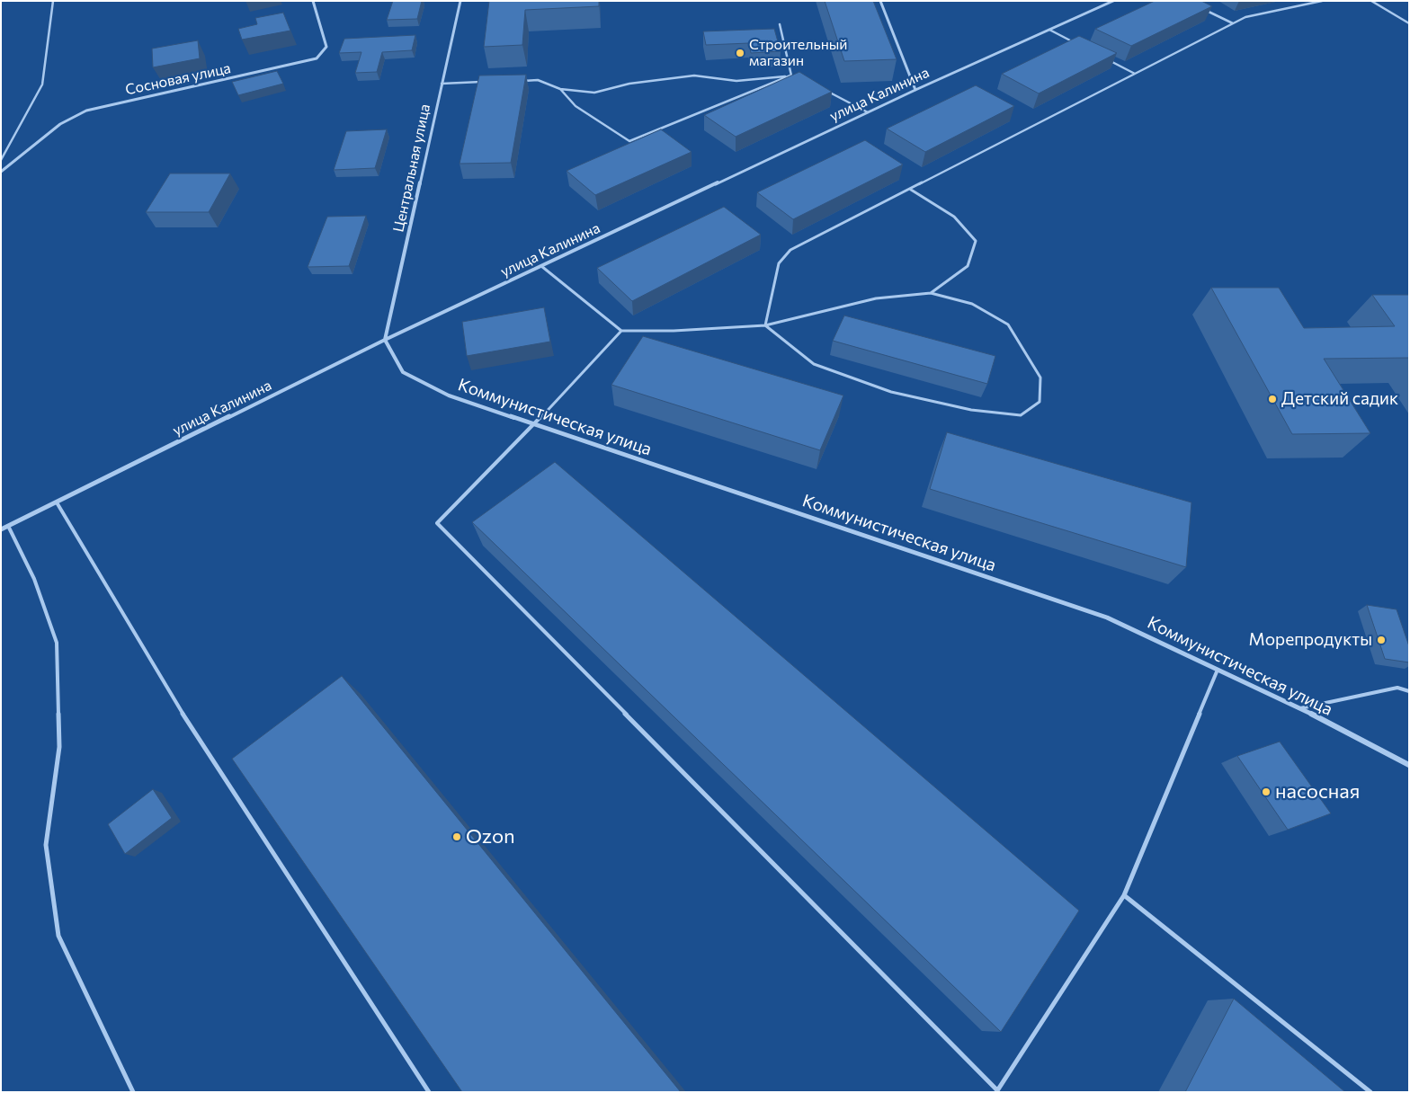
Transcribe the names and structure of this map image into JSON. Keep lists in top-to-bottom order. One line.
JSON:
{"streets":{"street":["Сосновая улица","улица Калинина","Центральная улица","Коммунистическая улица"]},"crossings":[["улица Калинина","Центральная улица"],["улица Калинина","Коммунистическая улица"],["Центральная улица","Коммунистическая улица"]],"places":["Строительный магазин","Детский садик","Морепродукты","насосная","Ozon"]}
